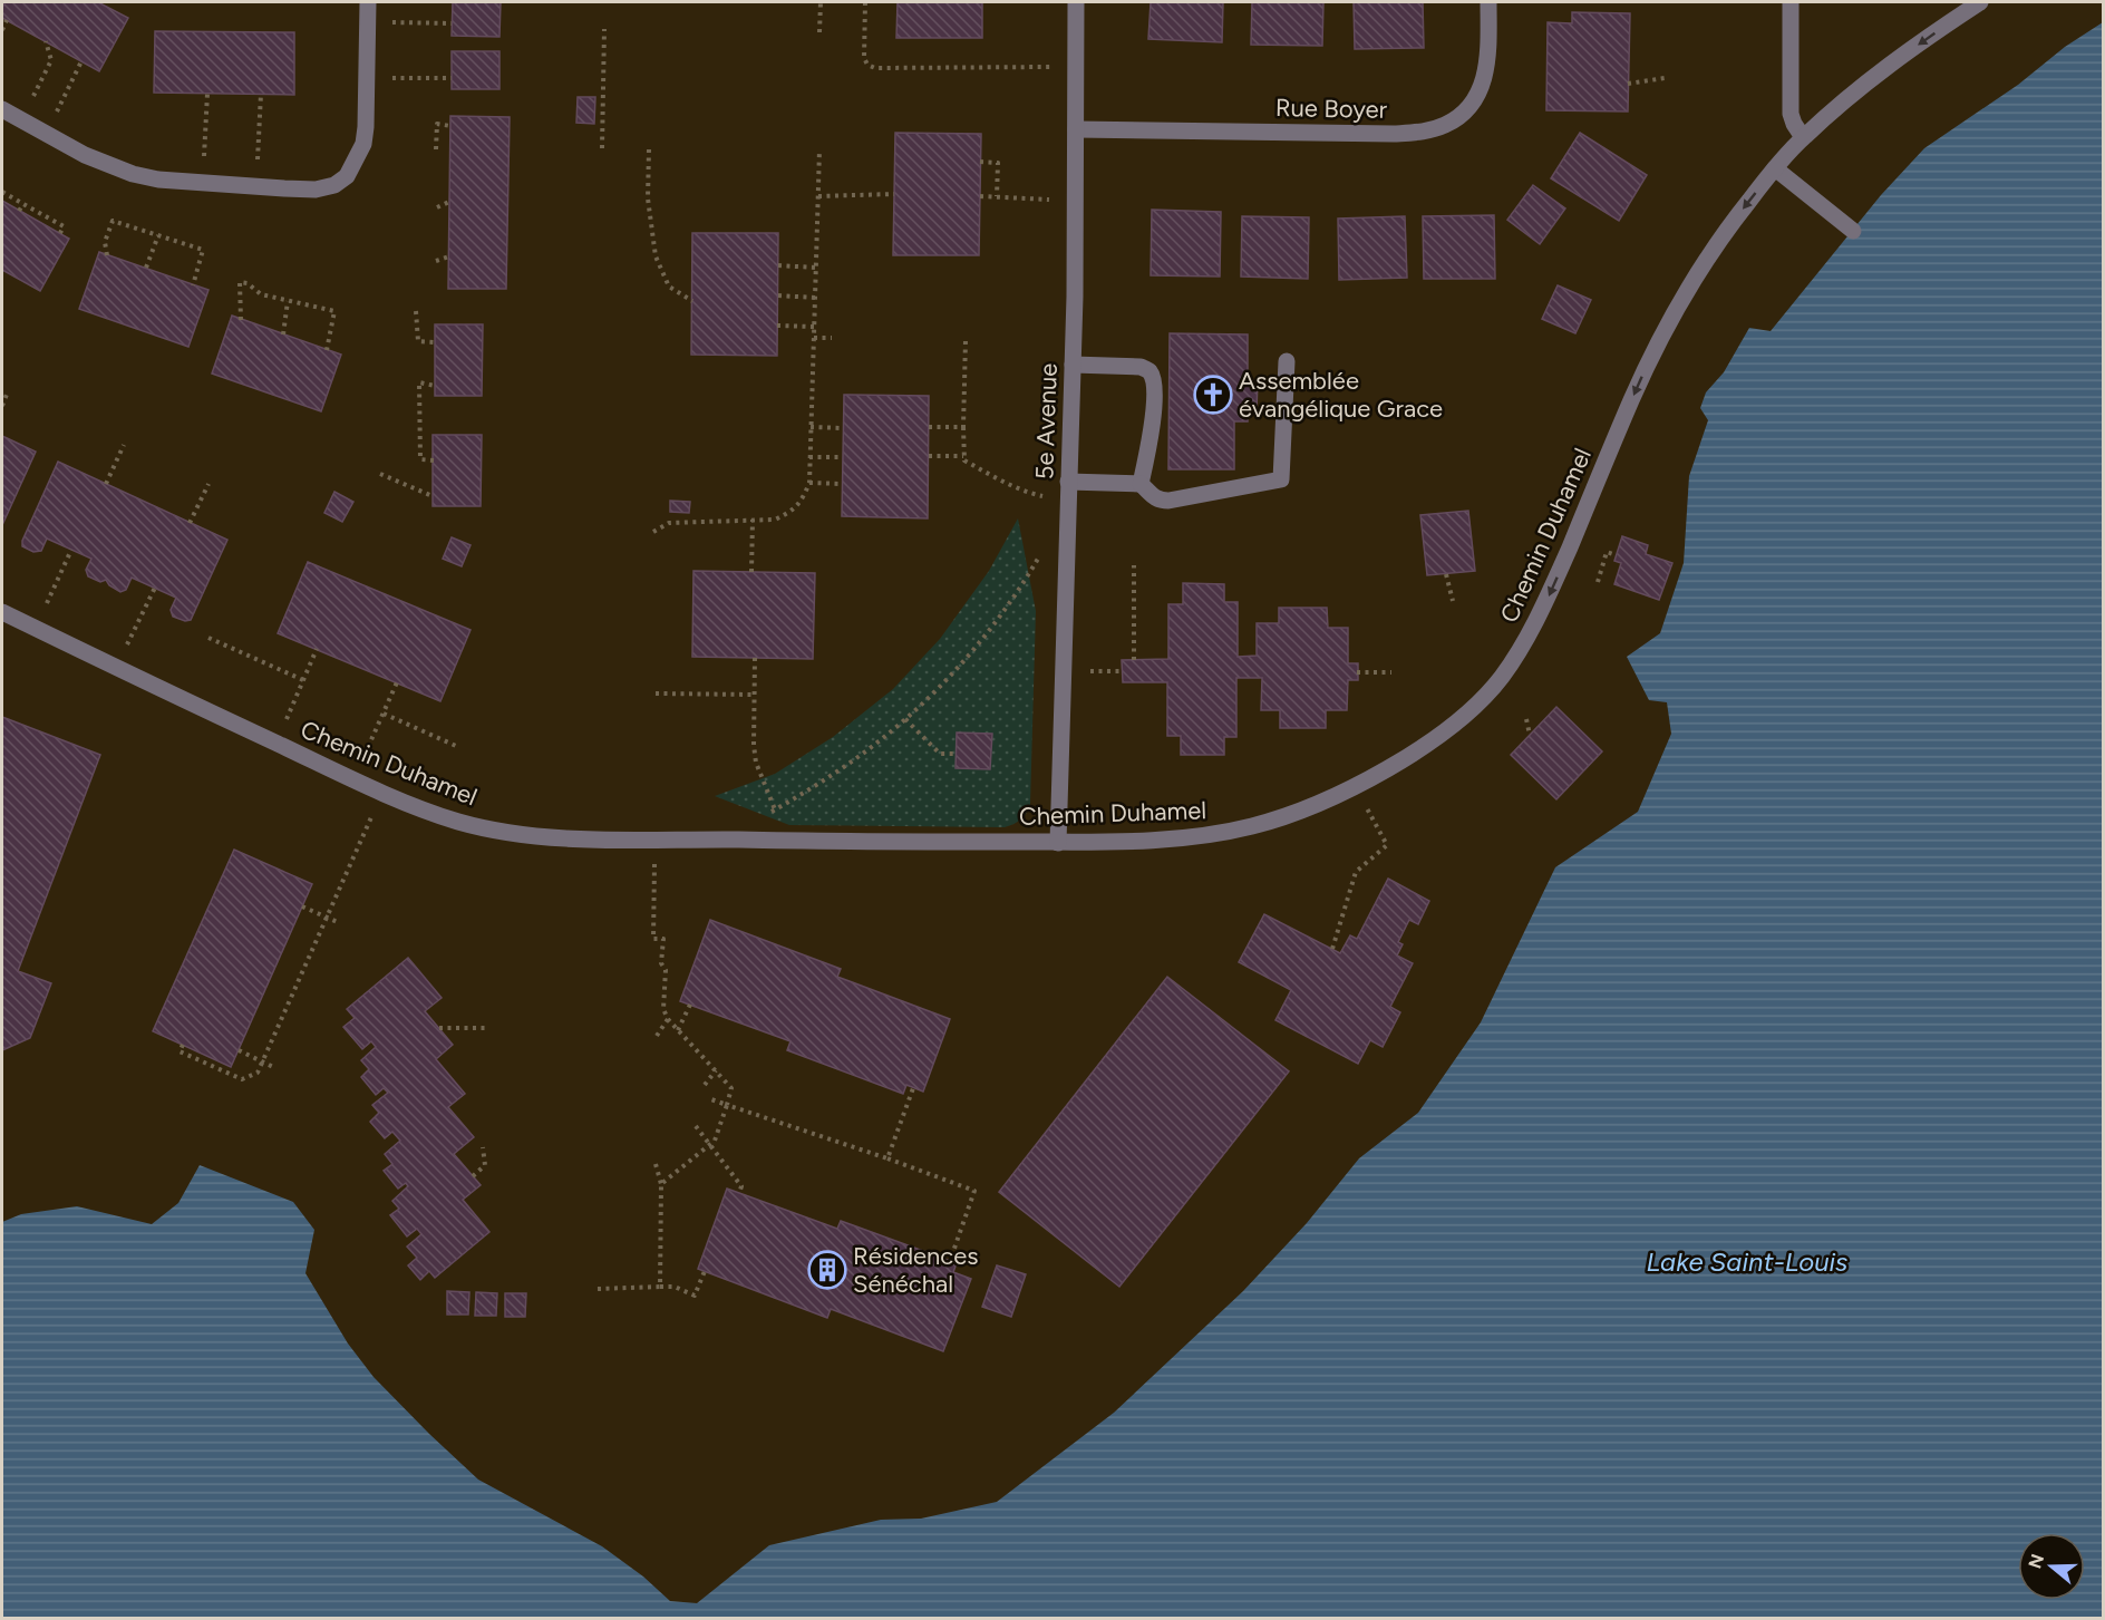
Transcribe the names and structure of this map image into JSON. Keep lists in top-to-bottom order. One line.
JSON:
{"streets":{"street":["Rue Boyer","5e Avenue","Chemin Duhamel"]},"crossings":[["Rue Boyer","5e Avenue"],["5e Avenue","Chemin Duhamel"]],"one_way":["Chemin Duhamel"],"water":["Lake Saint-Louis"],"places":{"church":["Assemblée évangélique Grace"],"building":["Résidences Sénéchal"]},"north":"left"}
